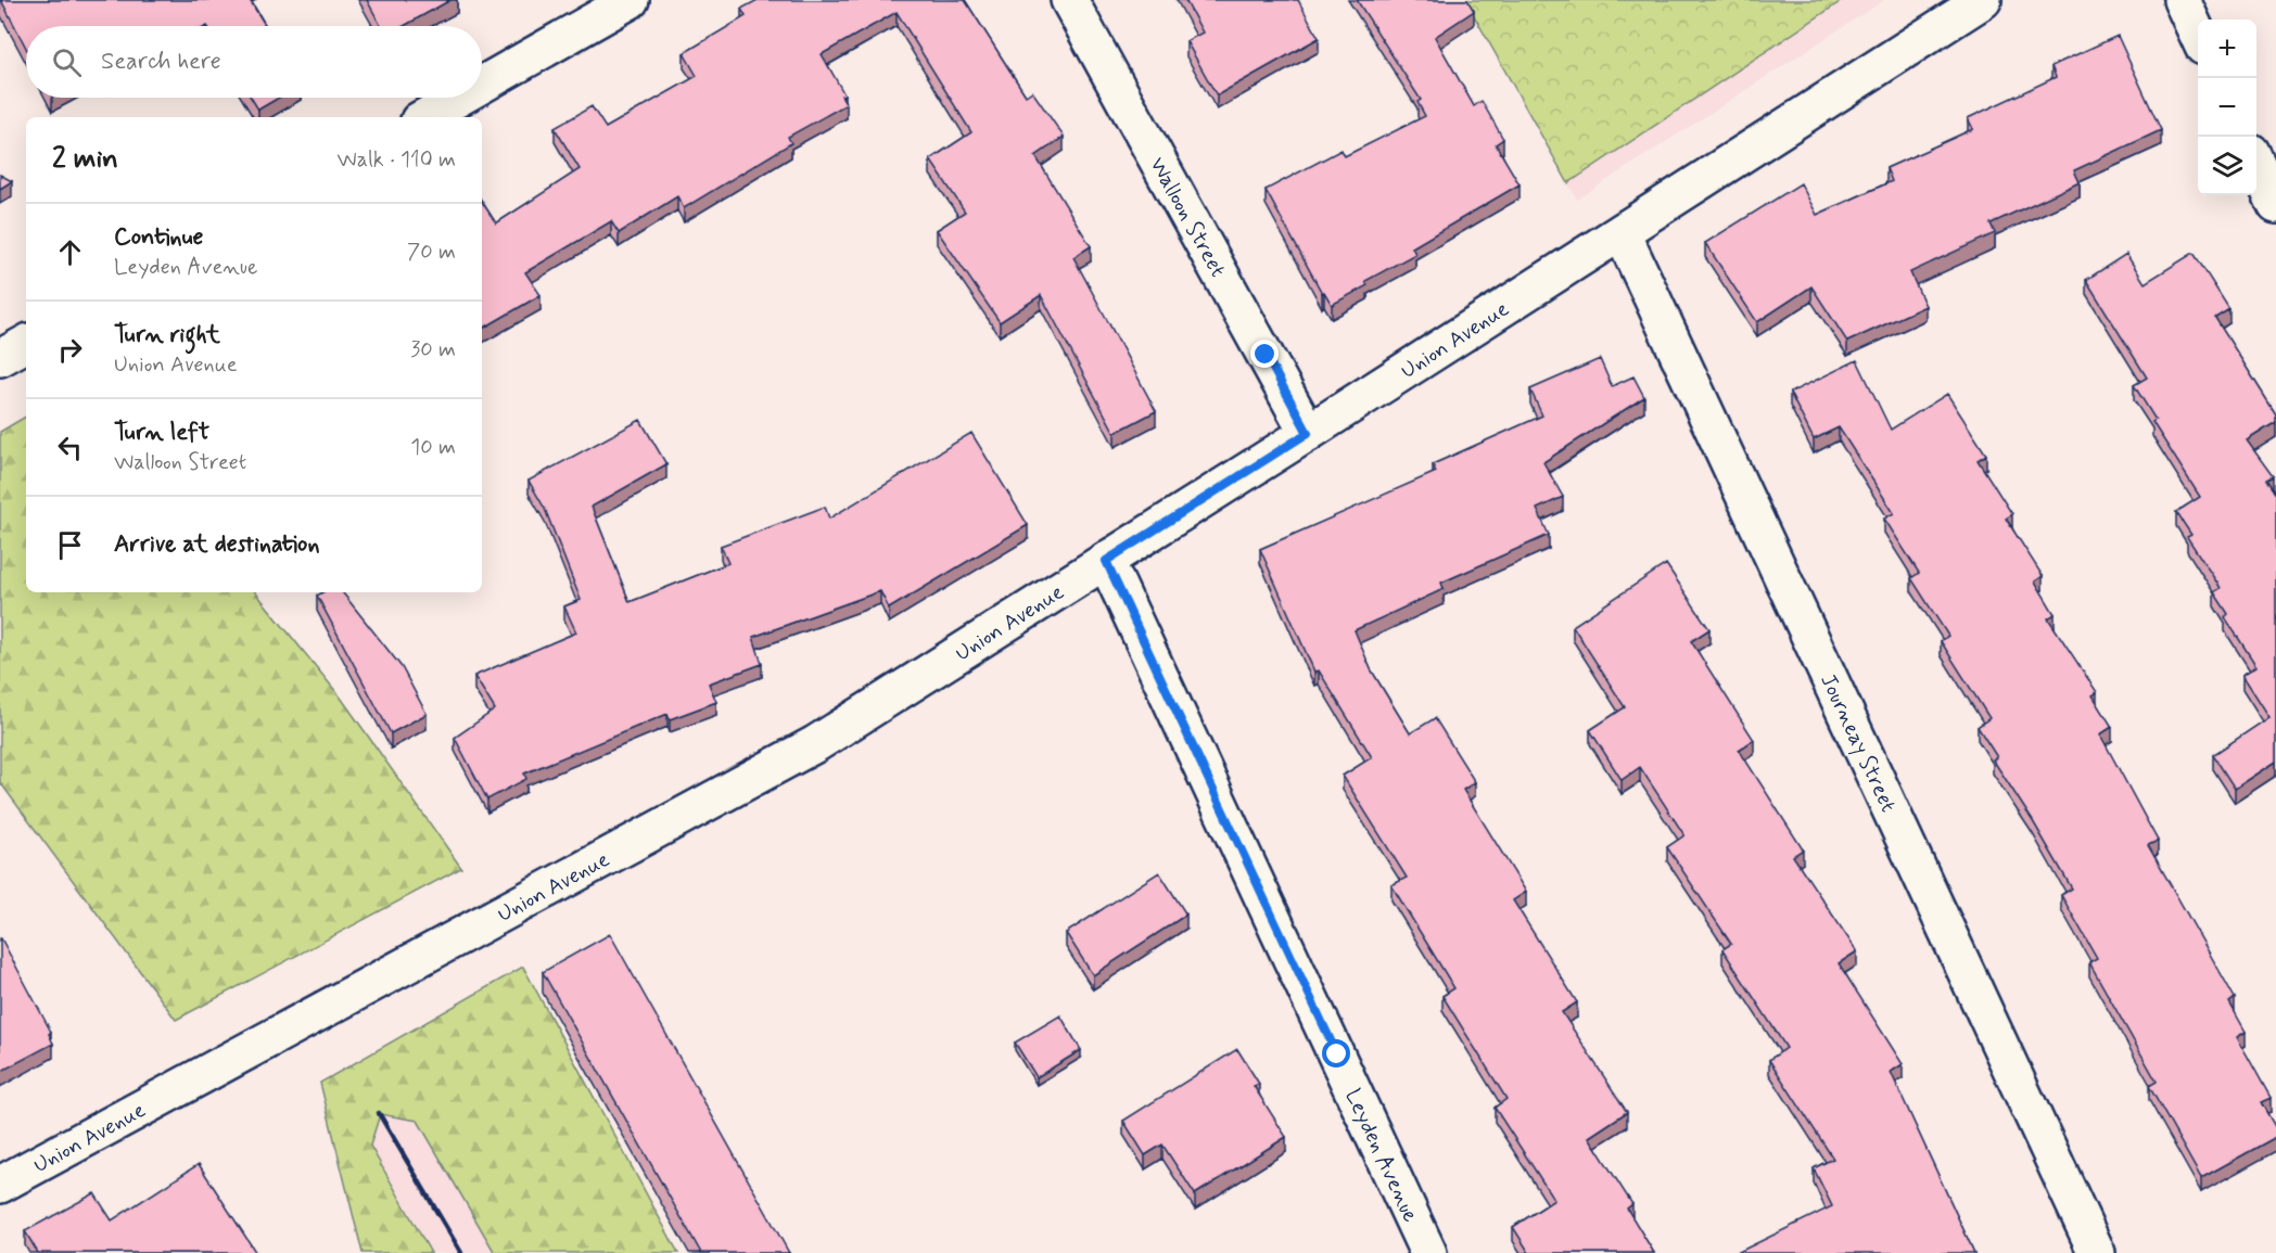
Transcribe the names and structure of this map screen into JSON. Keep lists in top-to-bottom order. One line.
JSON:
{"streets":{"street":["Walloon Street","Union Avenue","Journeay Street","Leyden Avenue"]},"crossings":[["Walloon Street","Union Avenue"],["Union Avenue","Journeay Street"],["Union Avenue","Leyden Avenue"]],"page":{"map_buttons":["+","−"],"search":"Search here","heading":["2 min","Walk · 110 m"],"list":[["Continue","Leyden Avenue","70 m"],["Turn right","Union Avenue","30 m"],["Turn left","Walloon Street","10 m"],"Arrive at destination"]}}
